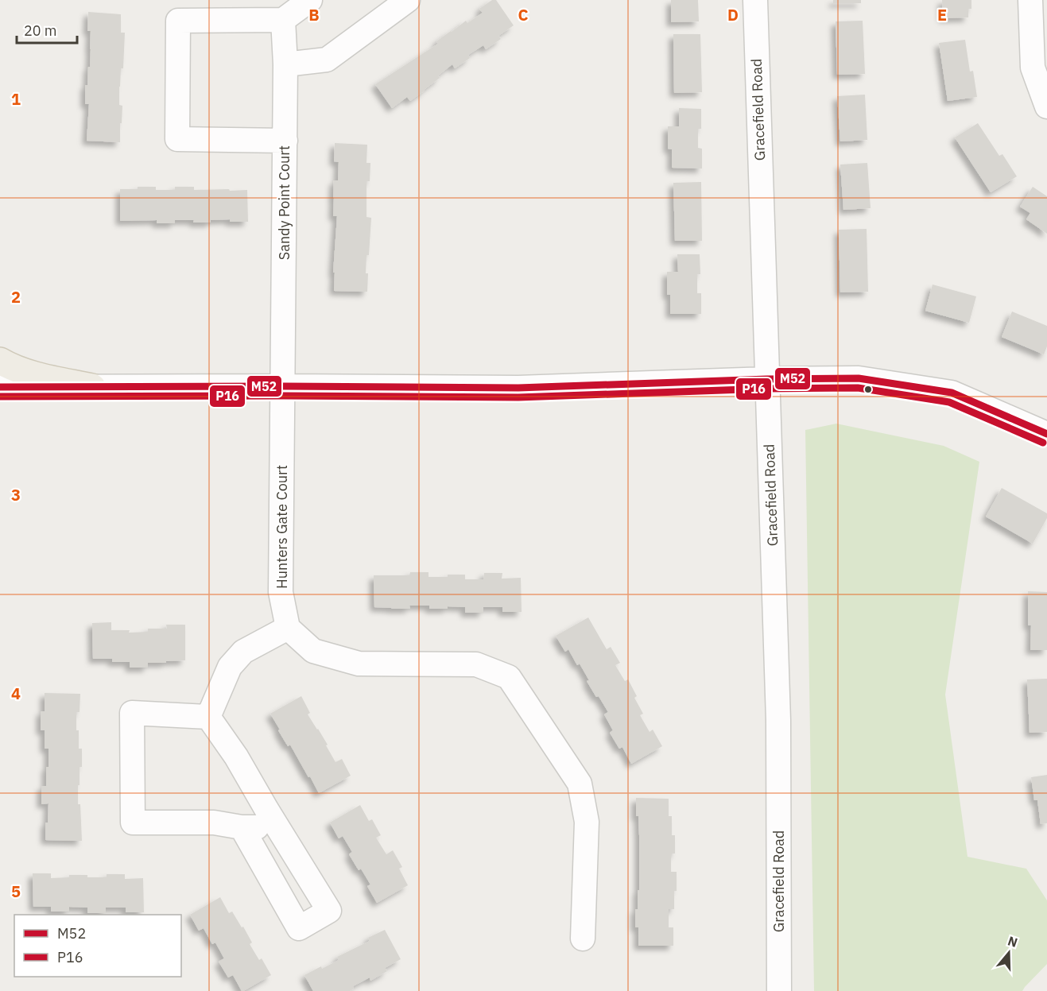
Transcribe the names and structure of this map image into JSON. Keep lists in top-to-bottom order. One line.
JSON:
{"streets":{"street":["Gracefield Road","Sandy Point Court","Hunters Gate Court"]},"crossings":[["Sandy Point Court","Hunters Gate Court"]],"lines":["transit line M52","transit line P16"],"legend":["M52","P16"],"scale_bar":"20 m","north":"top","grid":{"columns":["B","C","D","E"],"rows":["1","2","3","4","5"]}}
